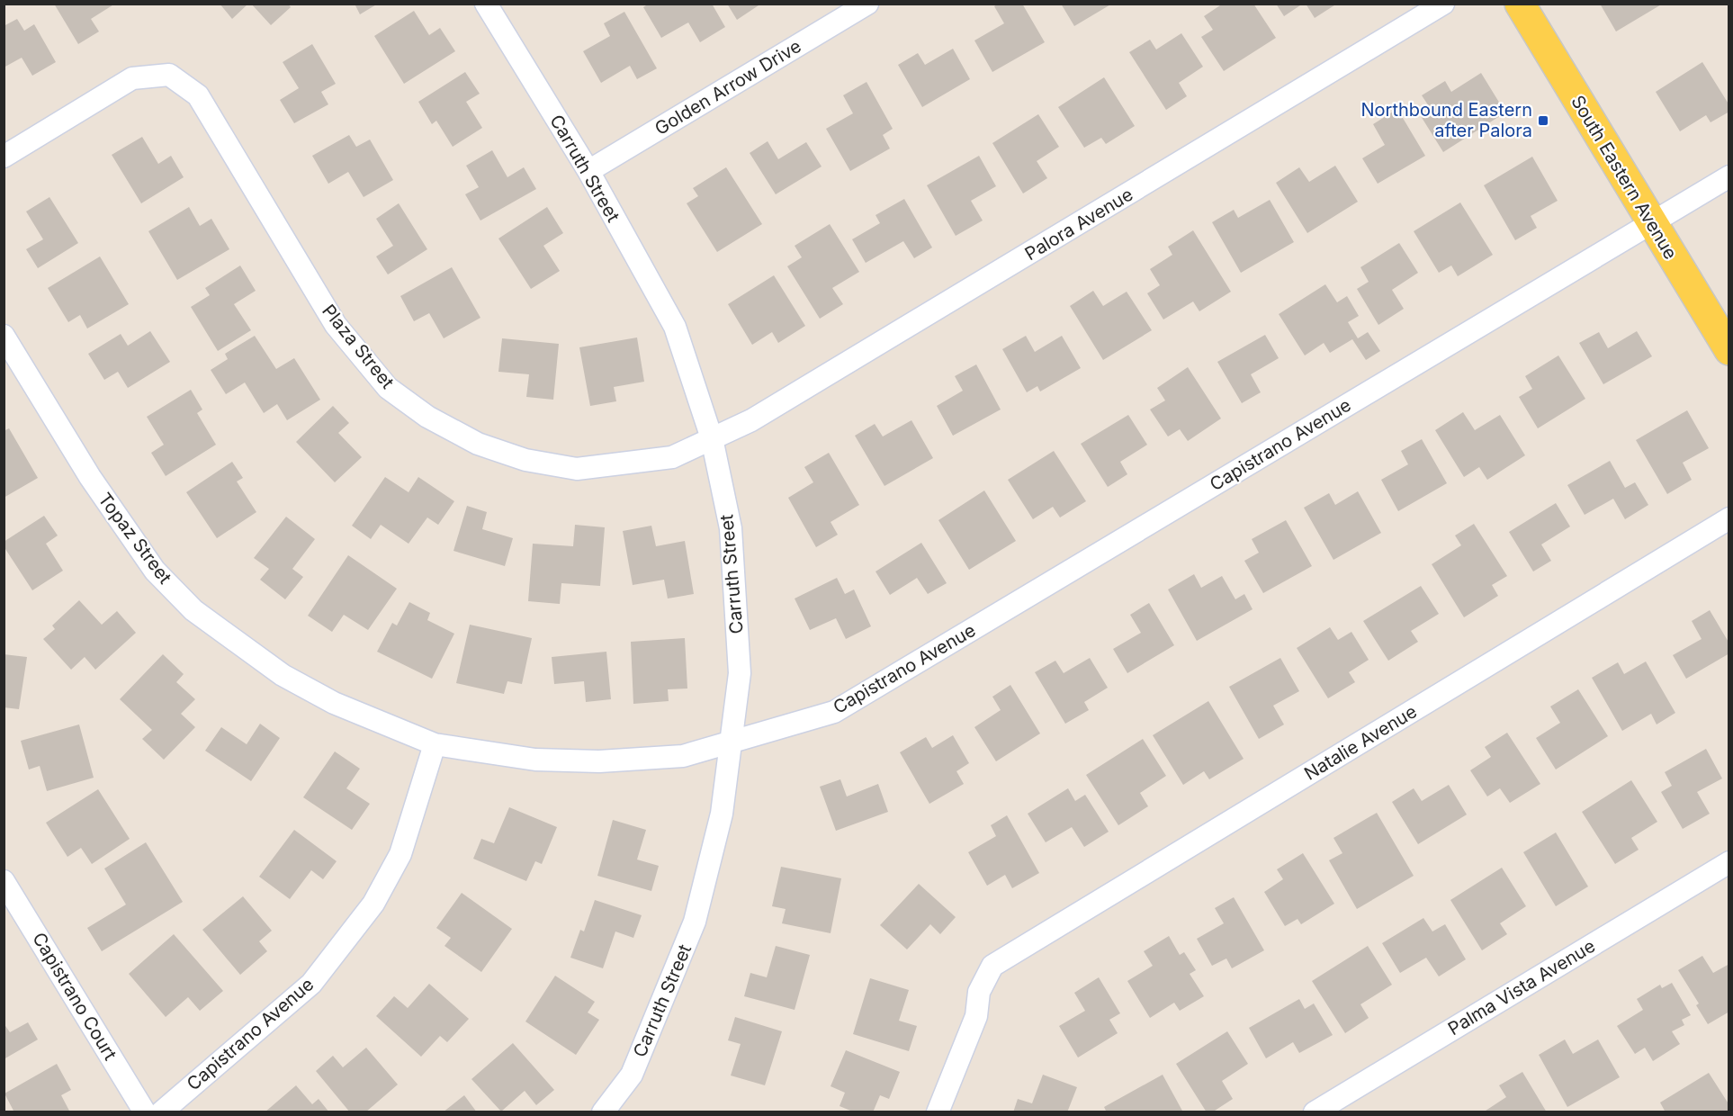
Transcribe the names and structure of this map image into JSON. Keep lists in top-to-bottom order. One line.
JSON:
{"streets":{"main road":["South Eastern Avenue"],"street":["Golden Arrow Drive","Carruth Street","Palora Avenue","Plaza Street","Capistrano Avenue","Topaz Street","Natalie Avenue","Palma Vista Avenue","Capistrano Court"]},"crossings":[["Golden Arrow Drive","Carruth Street"],["Carruth Street","Palora Avenue"],["Carruth Street","Plaza Street"],["Carruth Street","Capistrano Avenue"],["South Eastern Avenue","Capistrano Avenue"],["Palora Avenue","Plaza Street"],["Capistrano Avenue","Topaz Street"]],"places":{"transit":["Northbound Eastern after Palora"]}}
